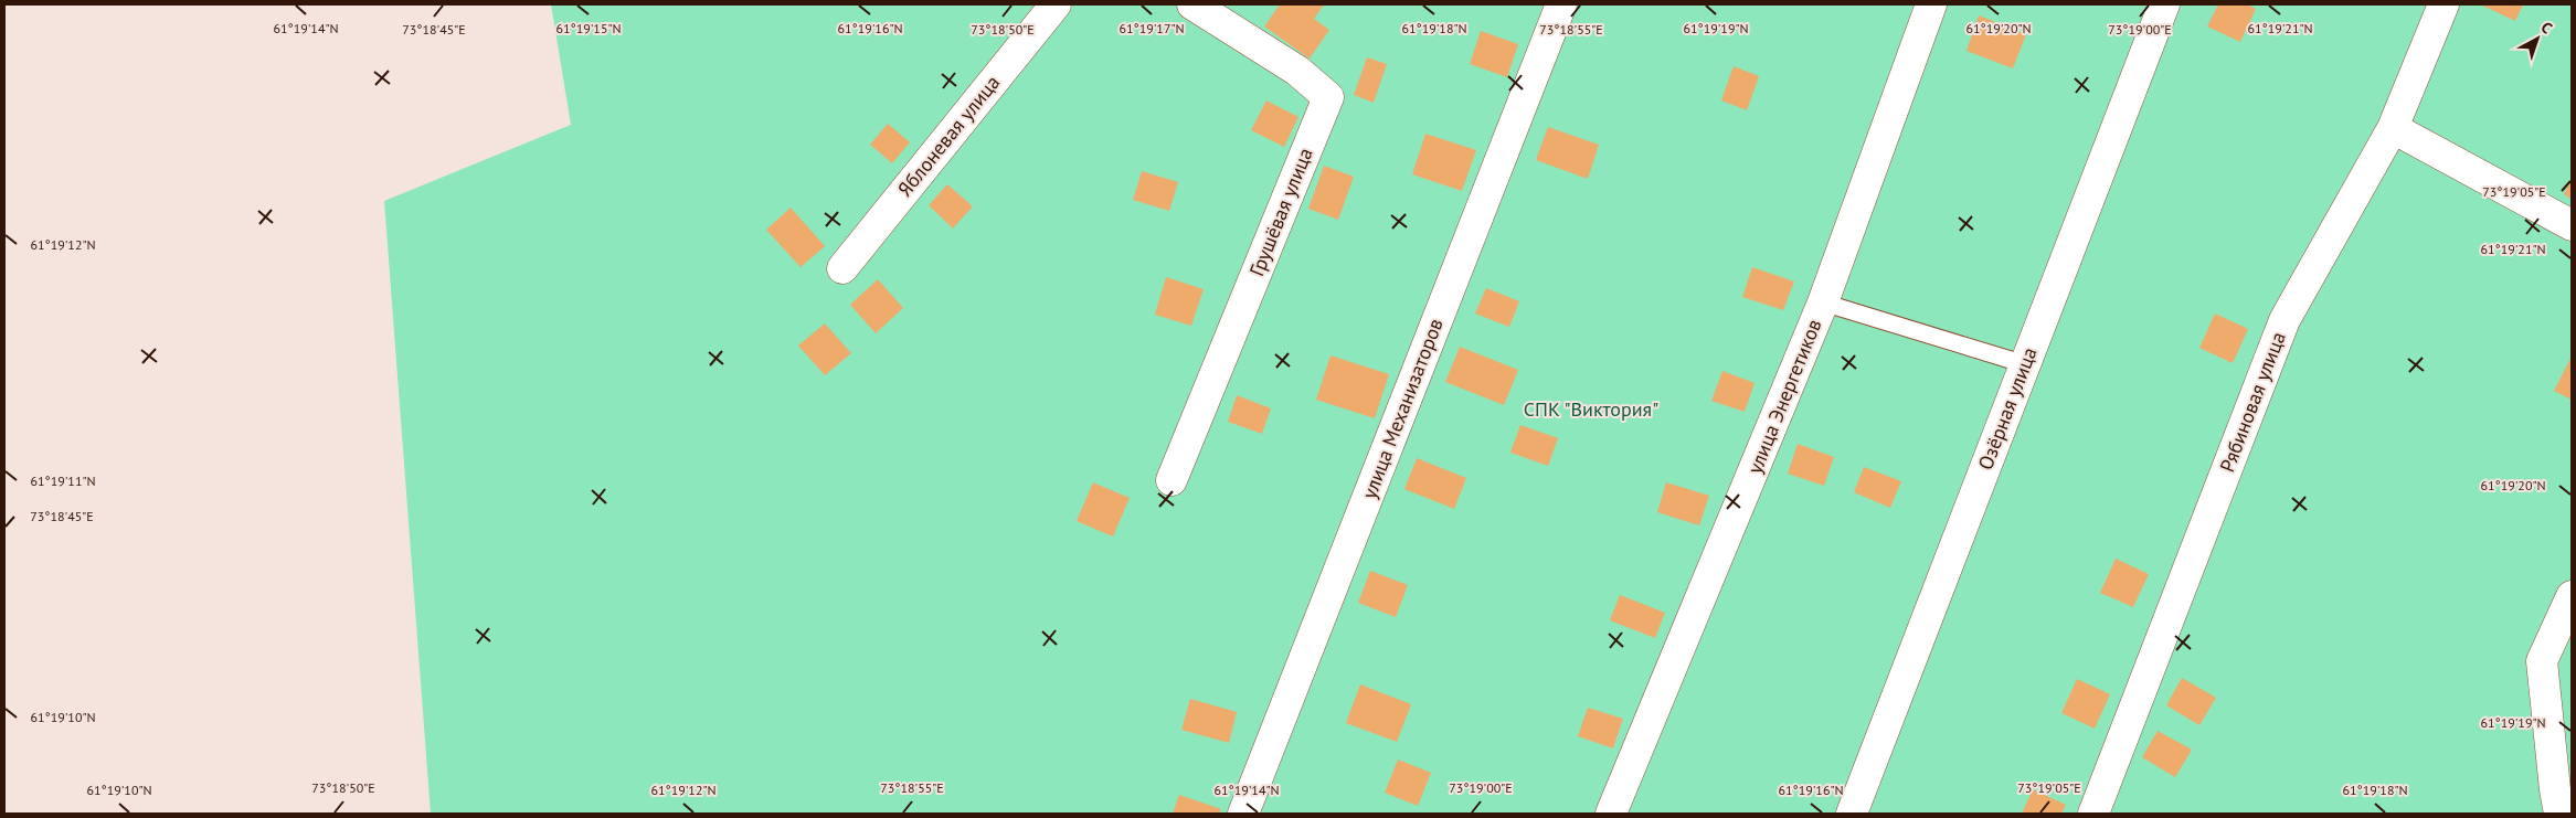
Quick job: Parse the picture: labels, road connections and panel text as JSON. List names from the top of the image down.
{
  "streets": {
    "street": [
      "Яблоневая улица",
      "Грушёвая улица",
      "улица Энергетиков",
      "Рябиновая улица",
      "улица Механизаторов",
      "Озёрная улица"
    ]
  },
  "parks": ["СПК \"Виктория\""],
  "north": "top right",
  "coordinates": [
    "61°19'21\"N",
    "61°19'14\"N",
    "61°19'15\"N",
    "61°19'16\"N",
    "61°19'17\"N",
    "61°19'18\"N",
    "61°19'19\"N",
    "61°19'20\"N",
    "73°18'45\"E",
    "73°18'50\"E",
    "73°18'55\"E",
    "73°19'00\"E",
    "73°19'05\"E",
    "61°19'12\"N",
    "61°19'11\"N",
    "61°19'10\"N"
  ]
}
